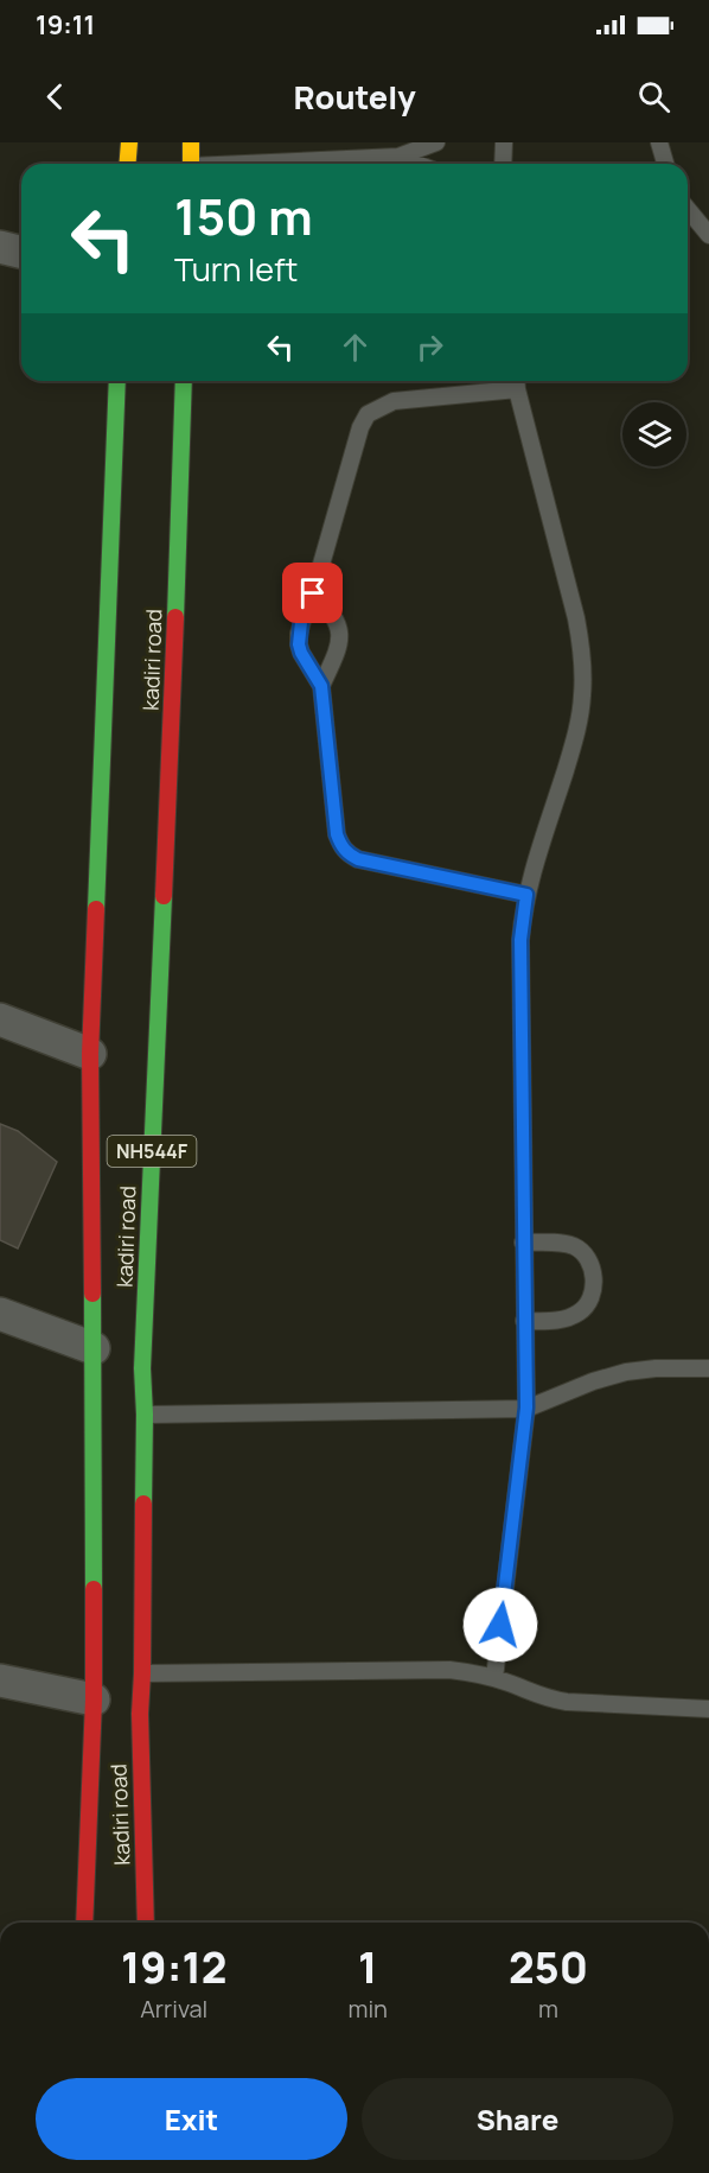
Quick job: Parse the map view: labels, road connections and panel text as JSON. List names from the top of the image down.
{
  "streets": {
    "highway": ["kadiri road", "NH544F"]
  },
  "page": {
    "status": "19:11",
    "header": "Routely",
    "turn": ["150 m", "Turn left"],
    "eta": [
      "19:12",
      "Arrival",
      "1",
      "min",
      "250",
      "m"
    ],
    "buttons": ["Exit", "Share"]
  }
}
